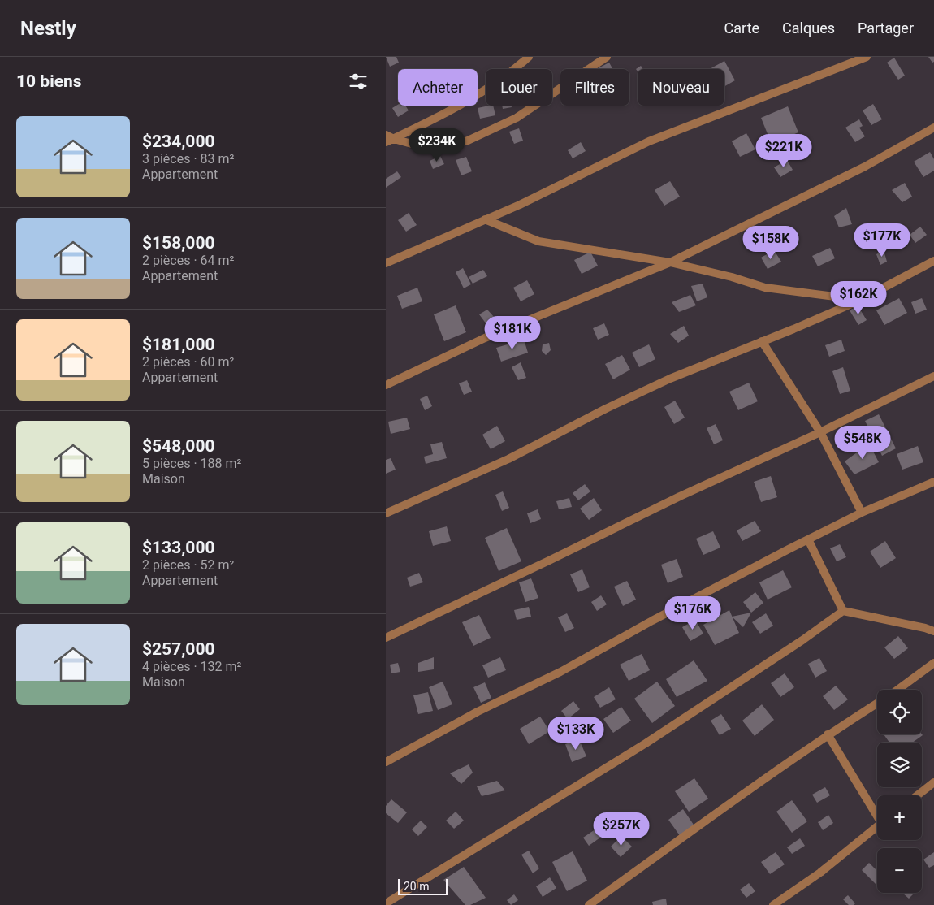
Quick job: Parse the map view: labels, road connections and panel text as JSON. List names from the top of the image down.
{
  "scale_bar": "20 m",
  "page": {
    "header": "Nestly",
    "nav": ["Carte", "Calques", "Partager"],
    "heading": "10 biens",
    "chip": [
      "Acheter",
      "Louer",
      "Filtres",
      "Nouveau"
    ],
    "list": [
      {
        "name": "$234,000",
        "note": "3 pièces · 83 m² · Appartement"
      },
      {
        "name": "$158,000",
        "note": "2 pièces · 64 m² · Appartement"
      },
      {
        "name": "$181,000",
        "note": "2 pièces · 60 m² · Appartement"
      },
      {
        "name": "$548,000",
        "note": "5 pièces · 188 m² · Maison"
      },
      {
        "name": "$133,000",
        "note": "2 pièces · 52 m² · Appartement"
      },
      {
        "name": "$257,000",
        "note": "4 pièces · 132 m² · Maison"
      }
    ],
    "price": [
      "$234K",
      "$221K",
      "$177K",
      "$158K",
      "$162K",
      "$181K",
      "$548K",
      "$176K",
      "$133K",
      "$257K"
    ],
    "map_buttons": ["+", "−"],
    "scale": "20 m"
  }
}
